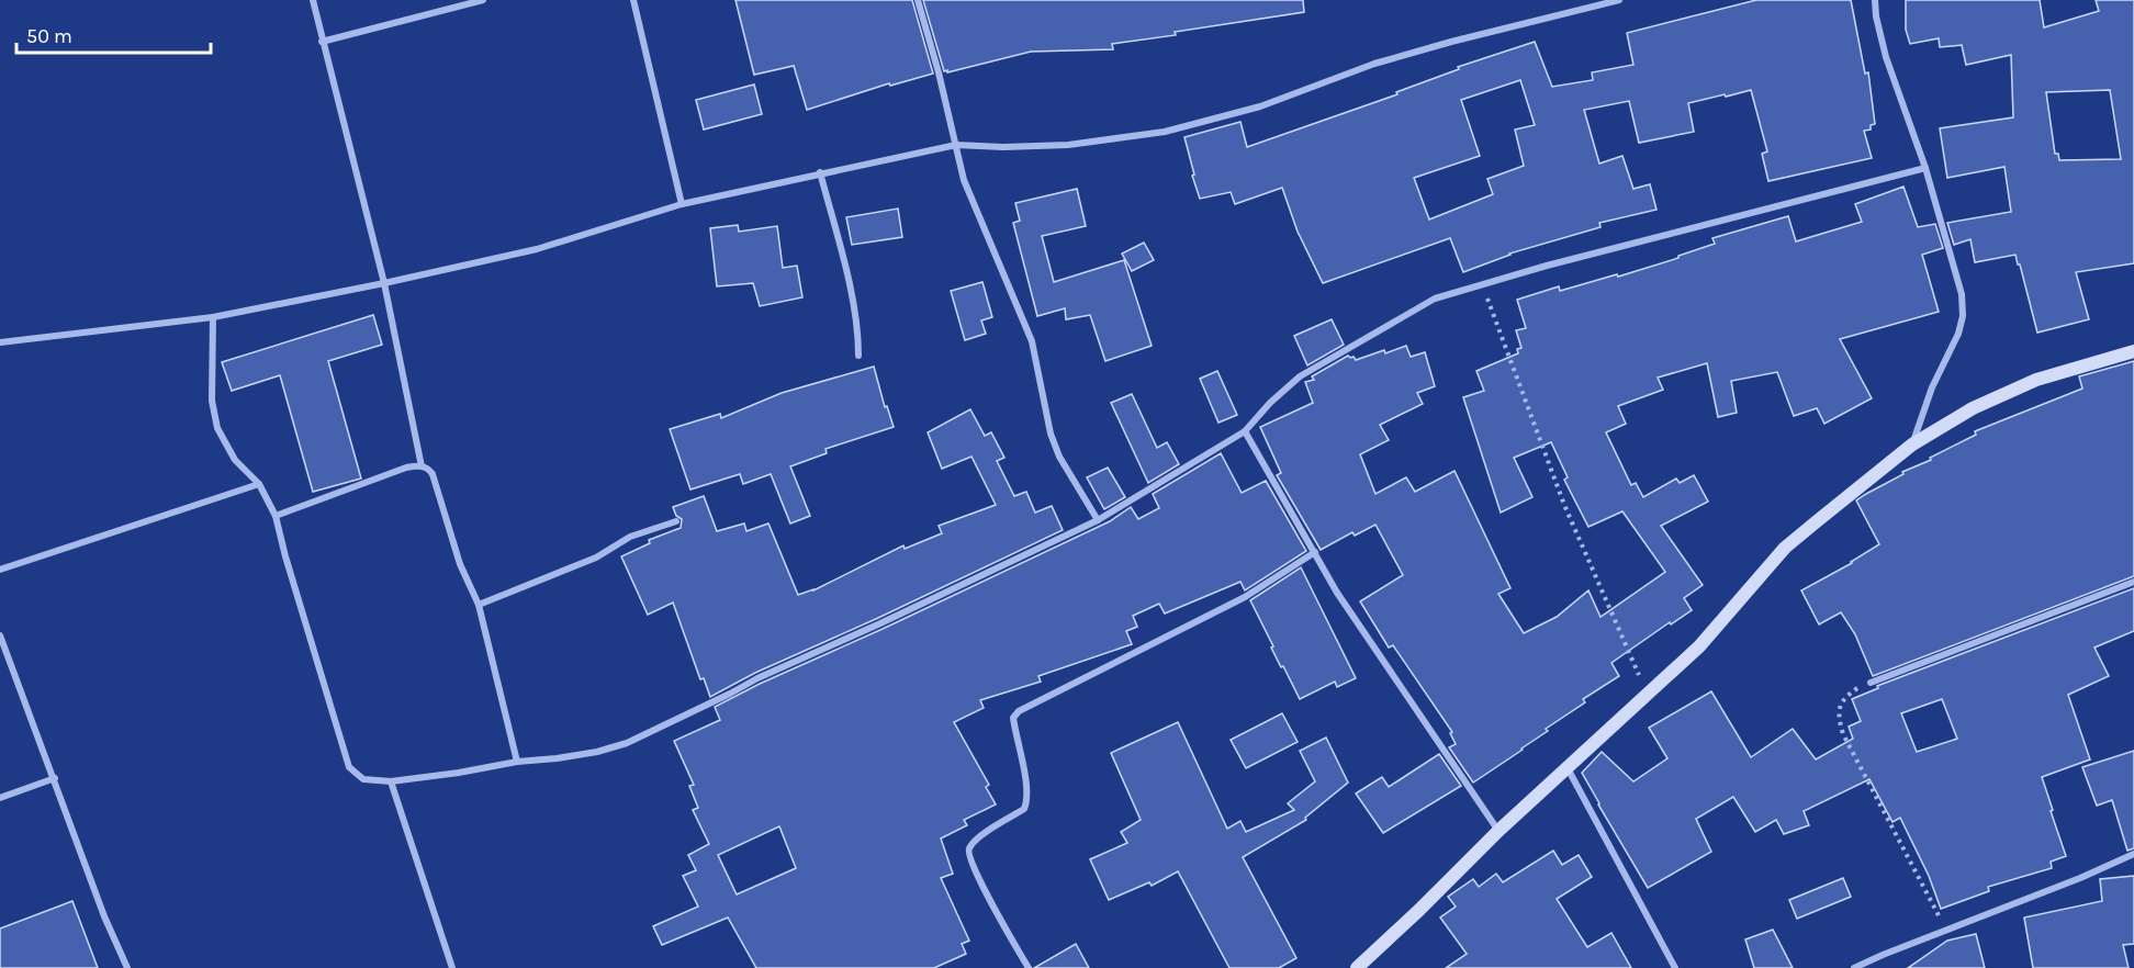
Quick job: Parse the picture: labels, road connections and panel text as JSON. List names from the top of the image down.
{
  "scale_bar": "50 m"
}
